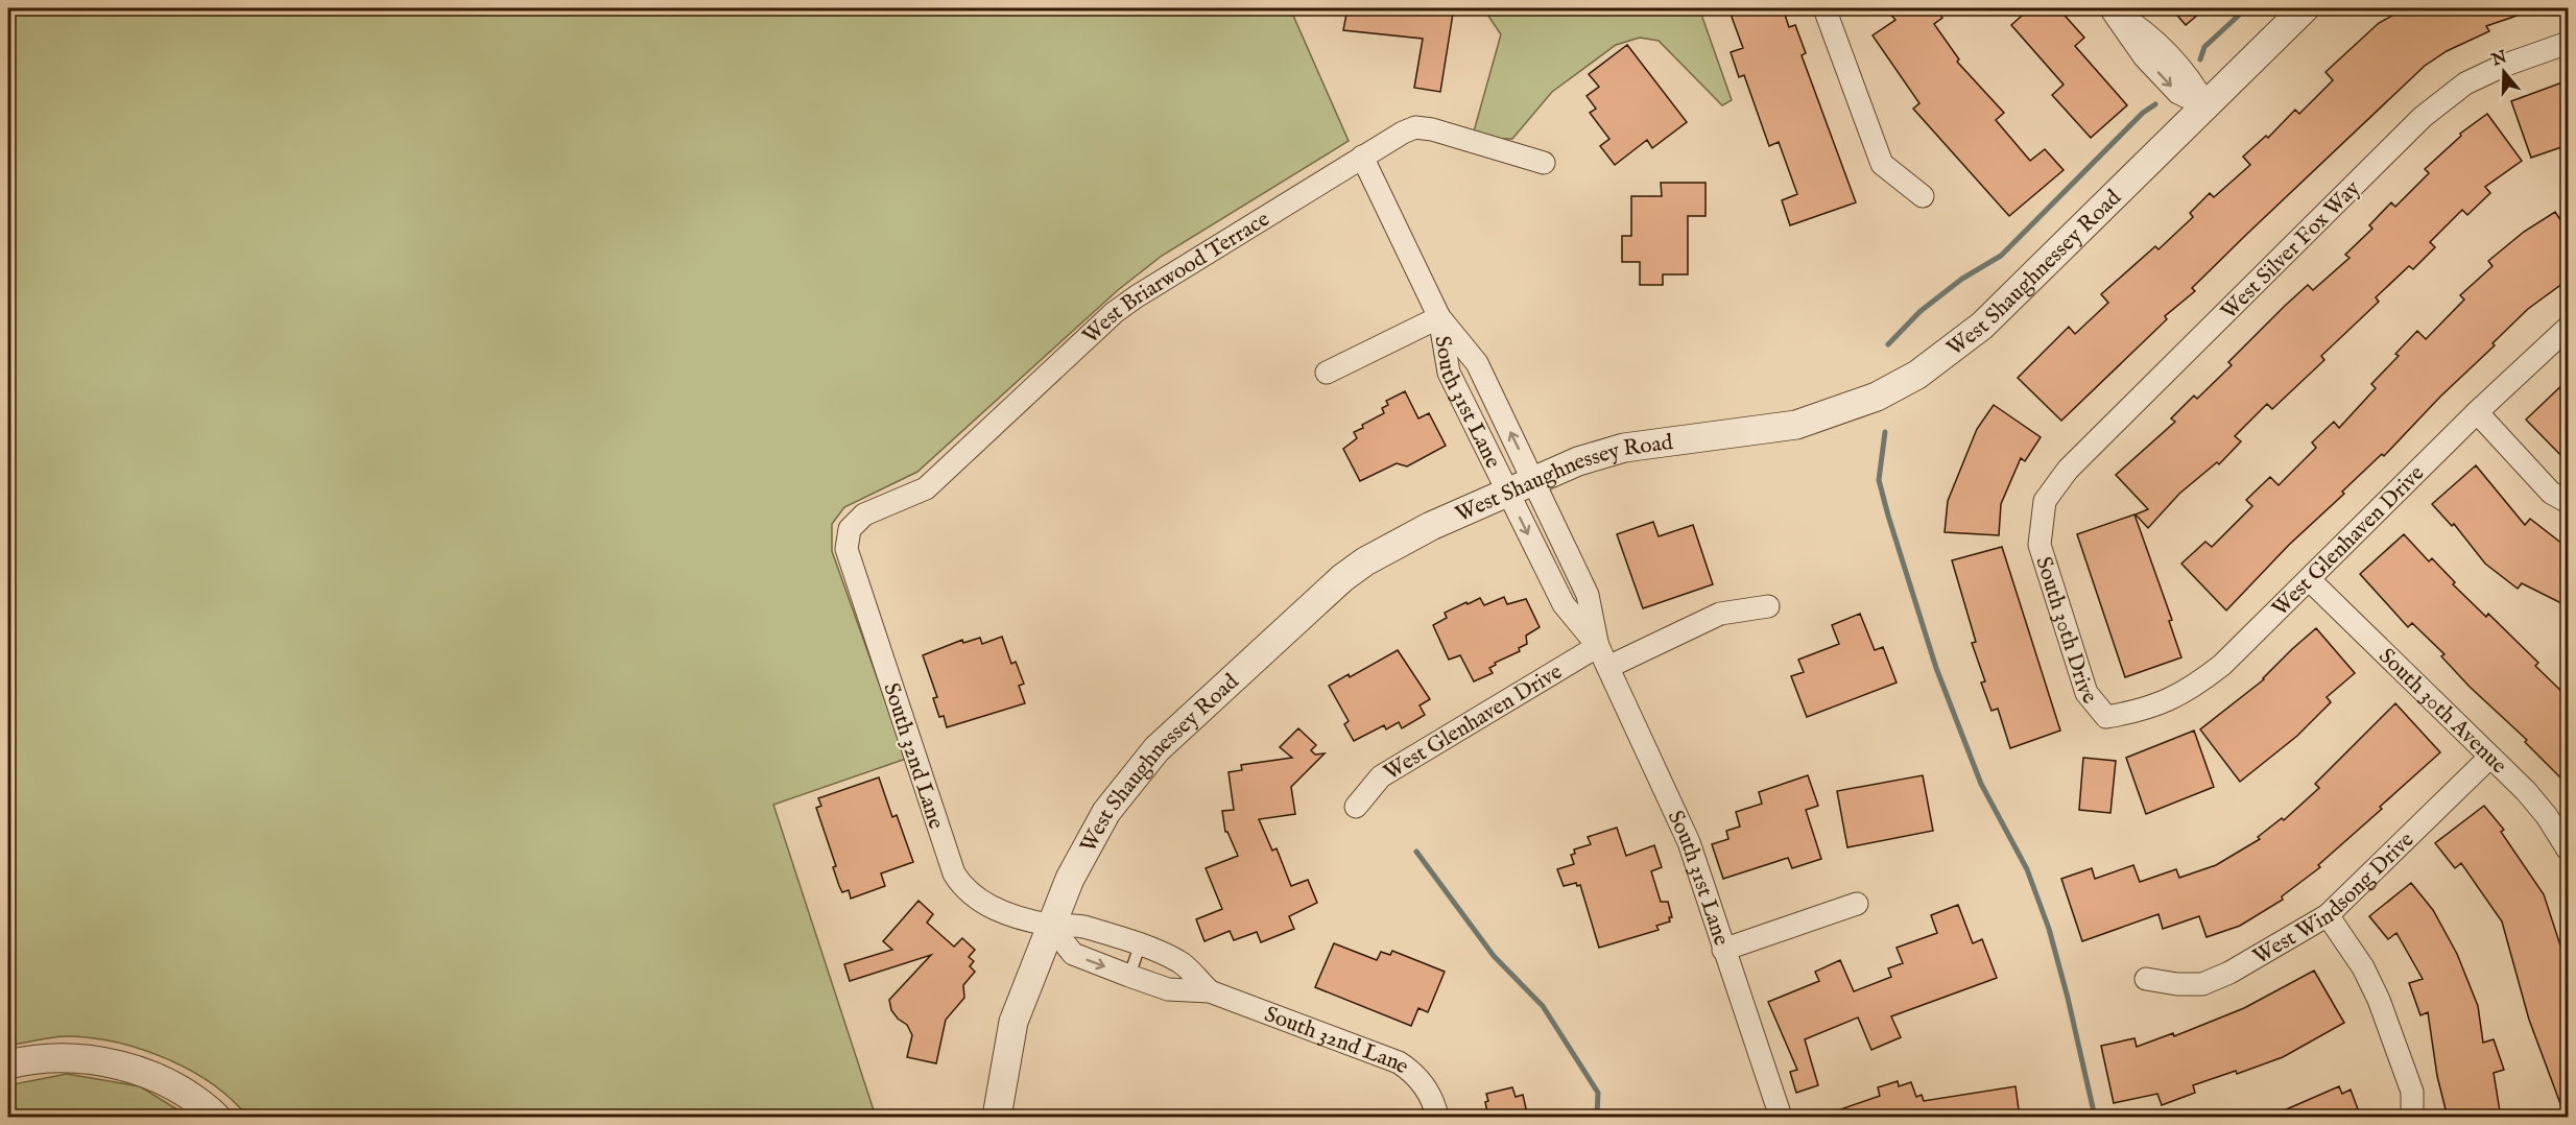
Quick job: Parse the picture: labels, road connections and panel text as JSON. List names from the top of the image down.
{
  "streets": {
    "street": [
      "West Silver Fox Way",
      "West Shaughnessey Road",
      "West Briarwood Terrace",
      "South 31st Lane",
      "West Glenhaven Drive",
      "South 30th Drive",
      "South 30th Avenue",
      "South 32nd Lane",
      "West Windsong Drive"
    ]
  },
  "crossings": [
    ["West Silver Fox Way", "South 30th Drive"],
    ["West Shaughnessey Road", "South 31st Lane"],
    ["West Shaughnessey Road", "South 32nd Lane"],
    ["West Briarwood Terrace", "South 31st Lane"],
    ["West Briarwood Terrace", "South 32nd Lane"],
    ["South 31st Lane", "West Glenhaven Drive"],
    ["West Glenhaven Drive", "South 30th Drive"],
    ["West Glenhaven Drive", "South 30th Avenue"],
    ["South 30th Avenue", "West Windsong Drive"]
  ],
  "north": "top"
}
